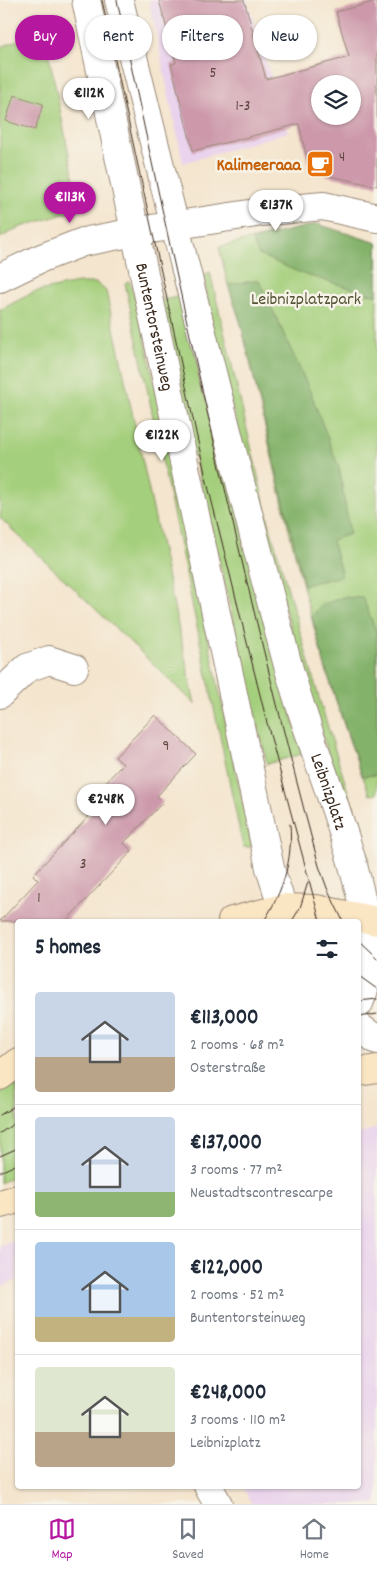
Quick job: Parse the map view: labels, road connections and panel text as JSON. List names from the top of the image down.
{
  "streets": {
    "street": ["Buntentorsteinweg", "Leibnizplatz"]
  },
  "crossings": [
    ["Buntentorsteinweg", "Leibnizplatz"]
  ],
  "parks": ["Leibnizplatzpark"],
  "places": {
    "cafe": ["Kalimeeraaa"]
  },
  "house_numbers": [
    "5",
    "1-3",
    "4",
    "9",
    "3",
    "1"
  ],
  "page": {
    "chip": [
      "Buy",
      "Rent",
      "Filters",
      "New"
    ],
    "price": [
      "€112K",
      "€113K",
      "€137K",
      "€122K",
      "€248K"
    ],
    "heading": "5 homes",
    "list": [
      {
        "name": "€113,000",
        "note": "2 rooms · 68 m² · Osterstraße"
      },
      {
        "name": "€137,000",
        "note": "3 rooms · 77 m² · Neustadtscontrescarpe"
      },
      {
        "name": "€122,000",
        "note": "2 rooms · 52 m² · Buntentorsteinweg"
      },
      {
        "name": "€248,000",
        "note": "3 rooms · 110 m² · Leibnizplatz"
      }
    ],
    "tabs": ["Map", "Saved", "Home"]
  }
}
